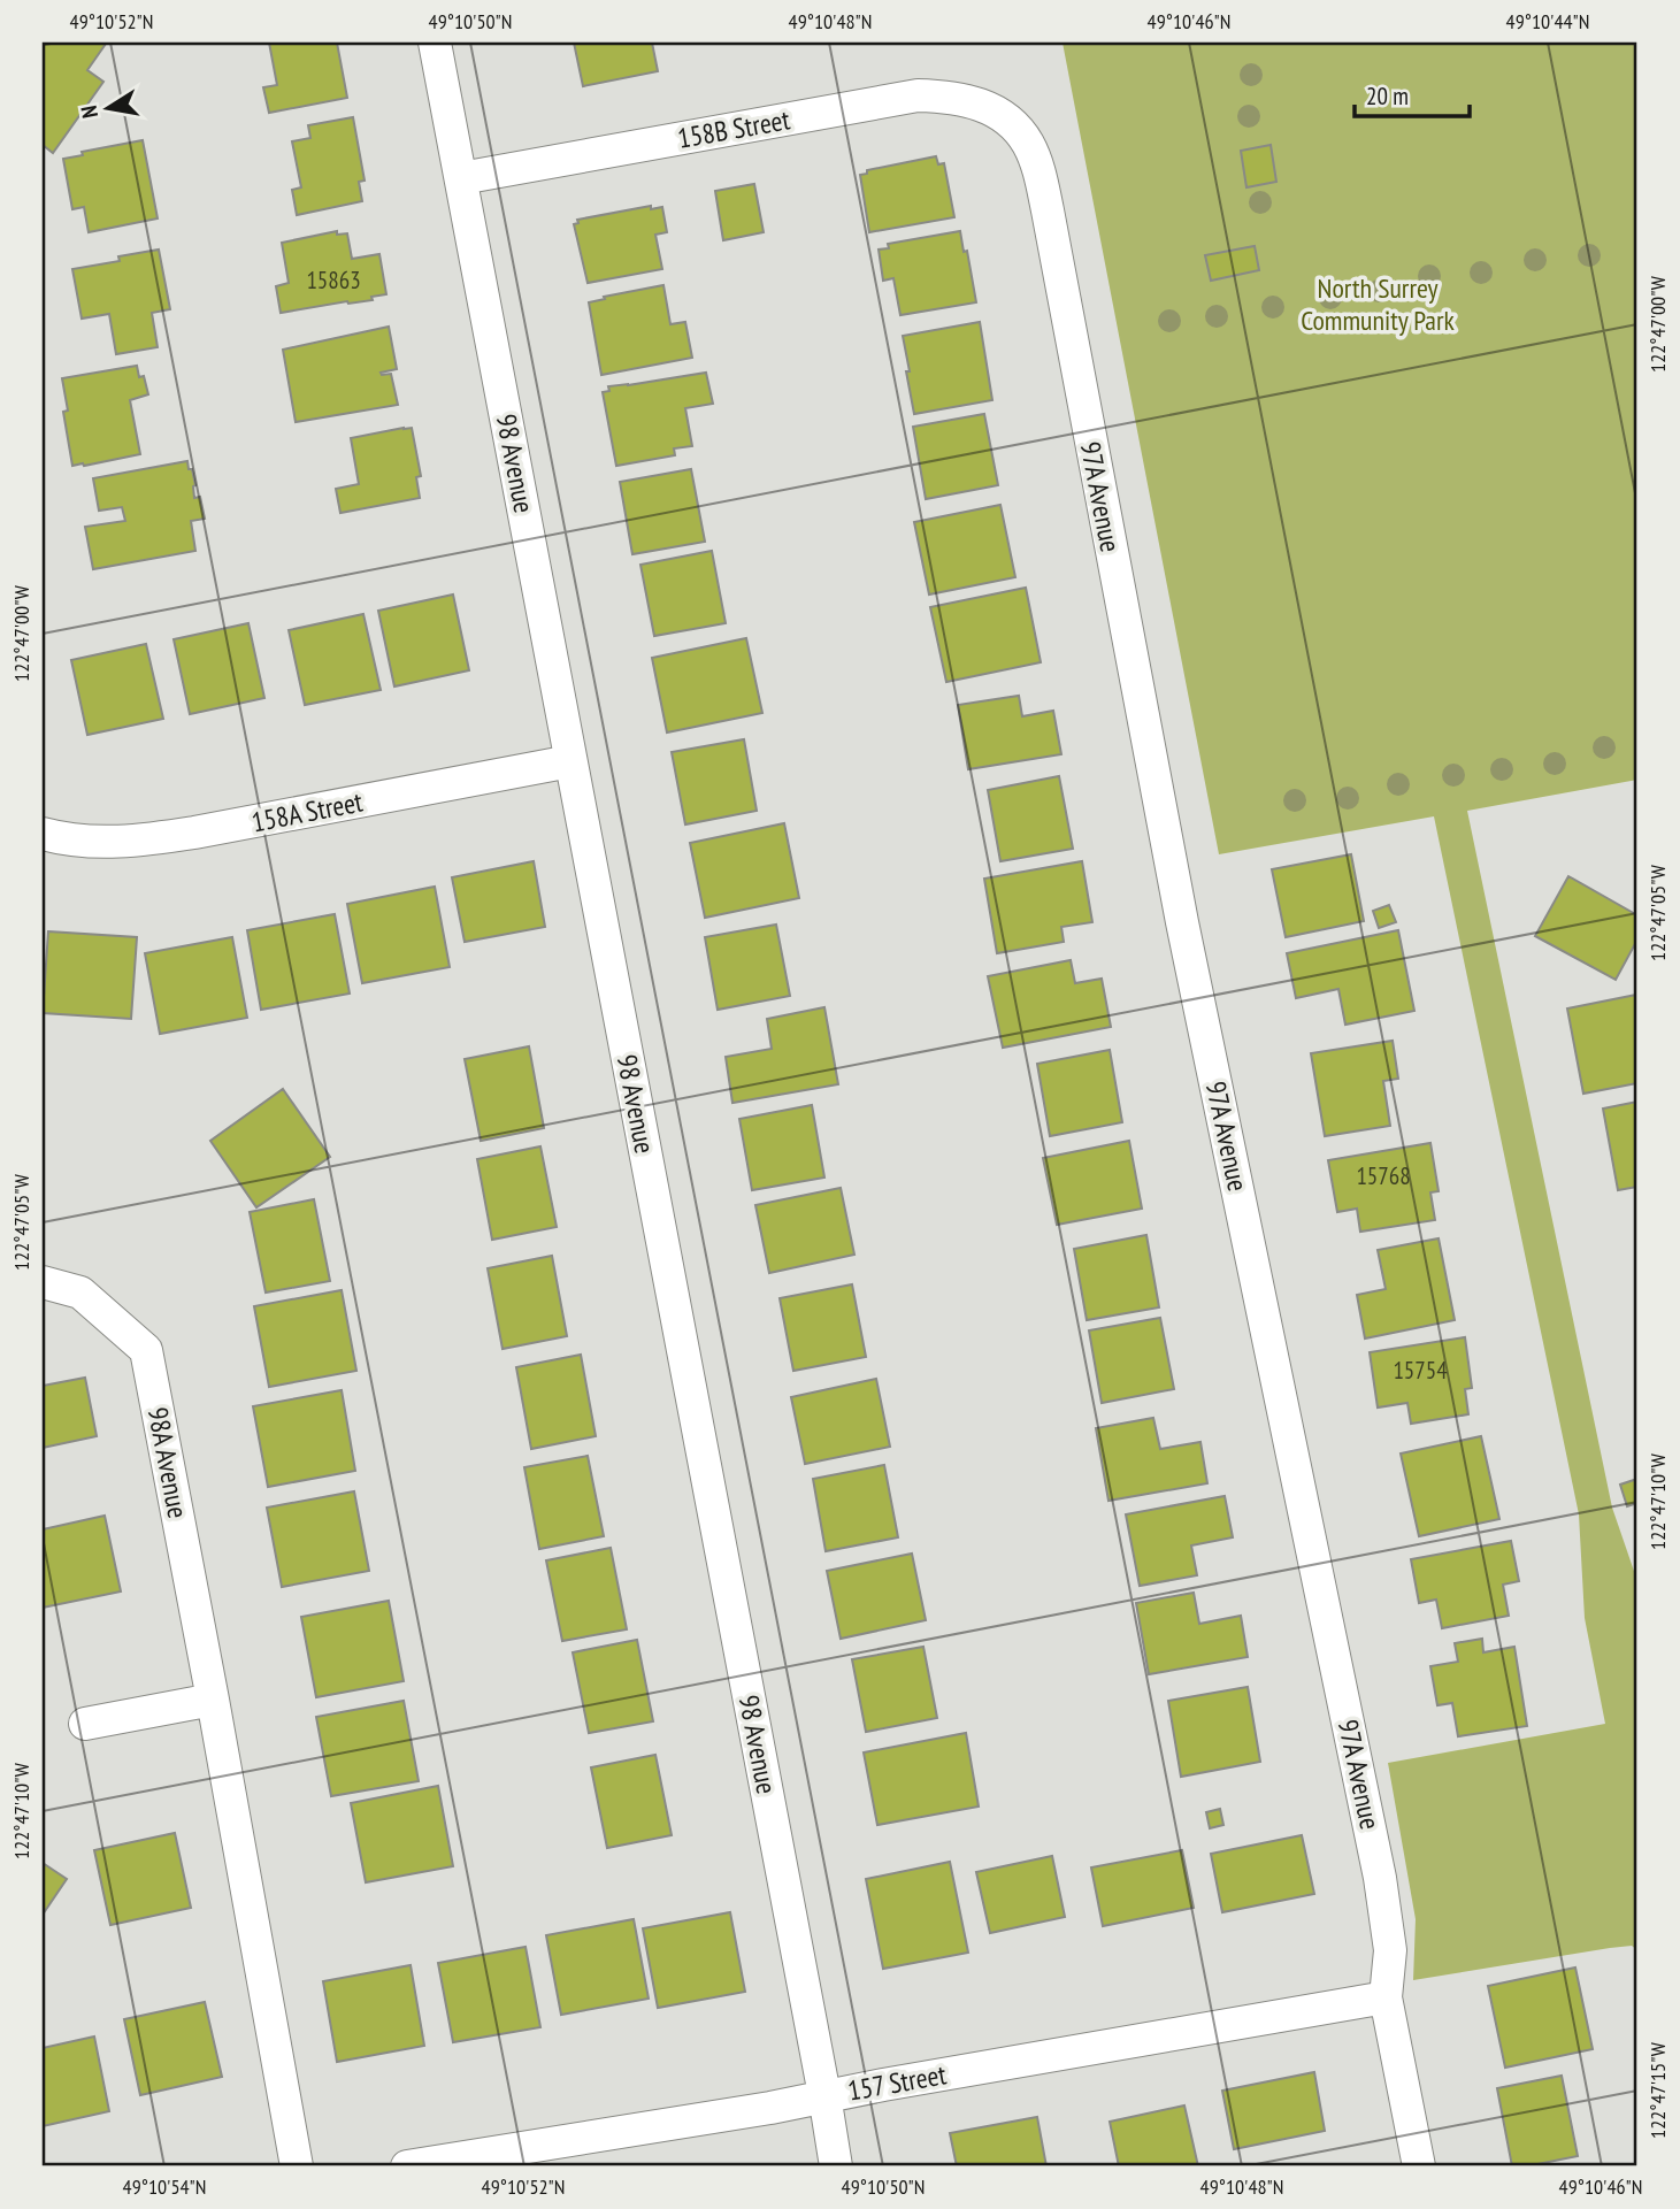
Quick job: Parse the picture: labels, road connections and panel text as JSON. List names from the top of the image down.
{
  "streets": {
    "street": [
      "158B Street",
      "98 Avenue",
      "97A Avenue",
      "158A Street",
      "98A Avenue",
      "157 Street"
    ]
  },
  "crossings": [
    ["158B Street", "98 Avenue"],
    ["158B Street", "97A Avenue"],
    ["98 Avenue", "158A Street"],
    ["98 Avenue", "157 Street"],
    ["97A Avenue", "157 Street"]
  ],
  "parks": ["North Surrey Community Park"],
  "house_numbers": ["15863", "15768", "15754"],
  "scale_bar": "20 m",
  "north": "left",
  "coordinates": [
    "49°10'52\"N",
    "49°10'50\"N",
    "49°10'48\"N",
    "49°10'46\"N",
    "49°10'44\"N",
    "122°47'00\"W",
    "122°47'05\"W",
    "122°47'10\"W",
    "122°47'15\"W",
    "49°10'54\"N"
  ]
}
